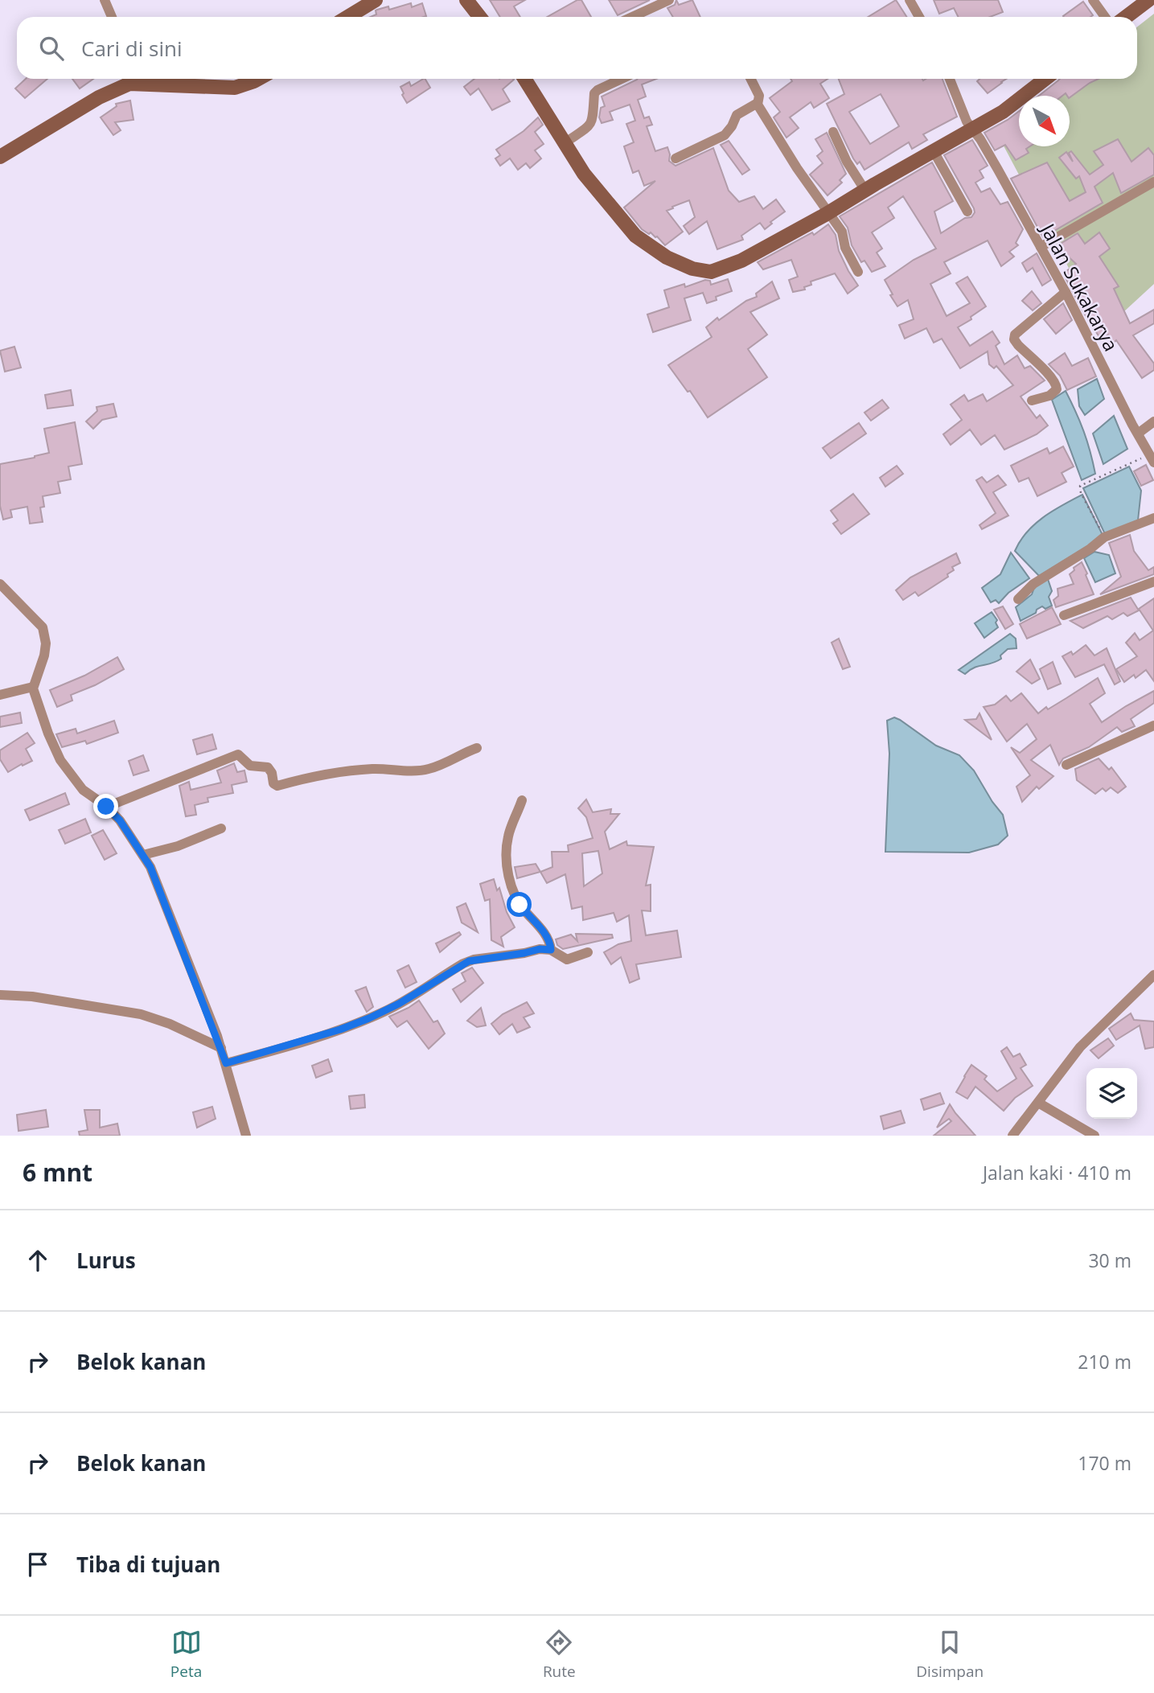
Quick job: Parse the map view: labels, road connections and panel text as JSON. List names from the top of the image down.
{
  "streets": {
    "street": ["Jalan Sukakarya"]
  },
  "north": "bottom right",
  "page": {
    "search": "Cari di sini",
    "heading": ["6 mnt", "Jalan kaki · 410 m"],
    "list": [
      ["Lurus", "30 m"],
      ["Belok kanan", "210 m"],
      ["Belok kanan", "170 m"],
      "Tiba di tujuan"
    ],
    "nav": ["Peta", "Rute", "Disimpan"]
  }
}
